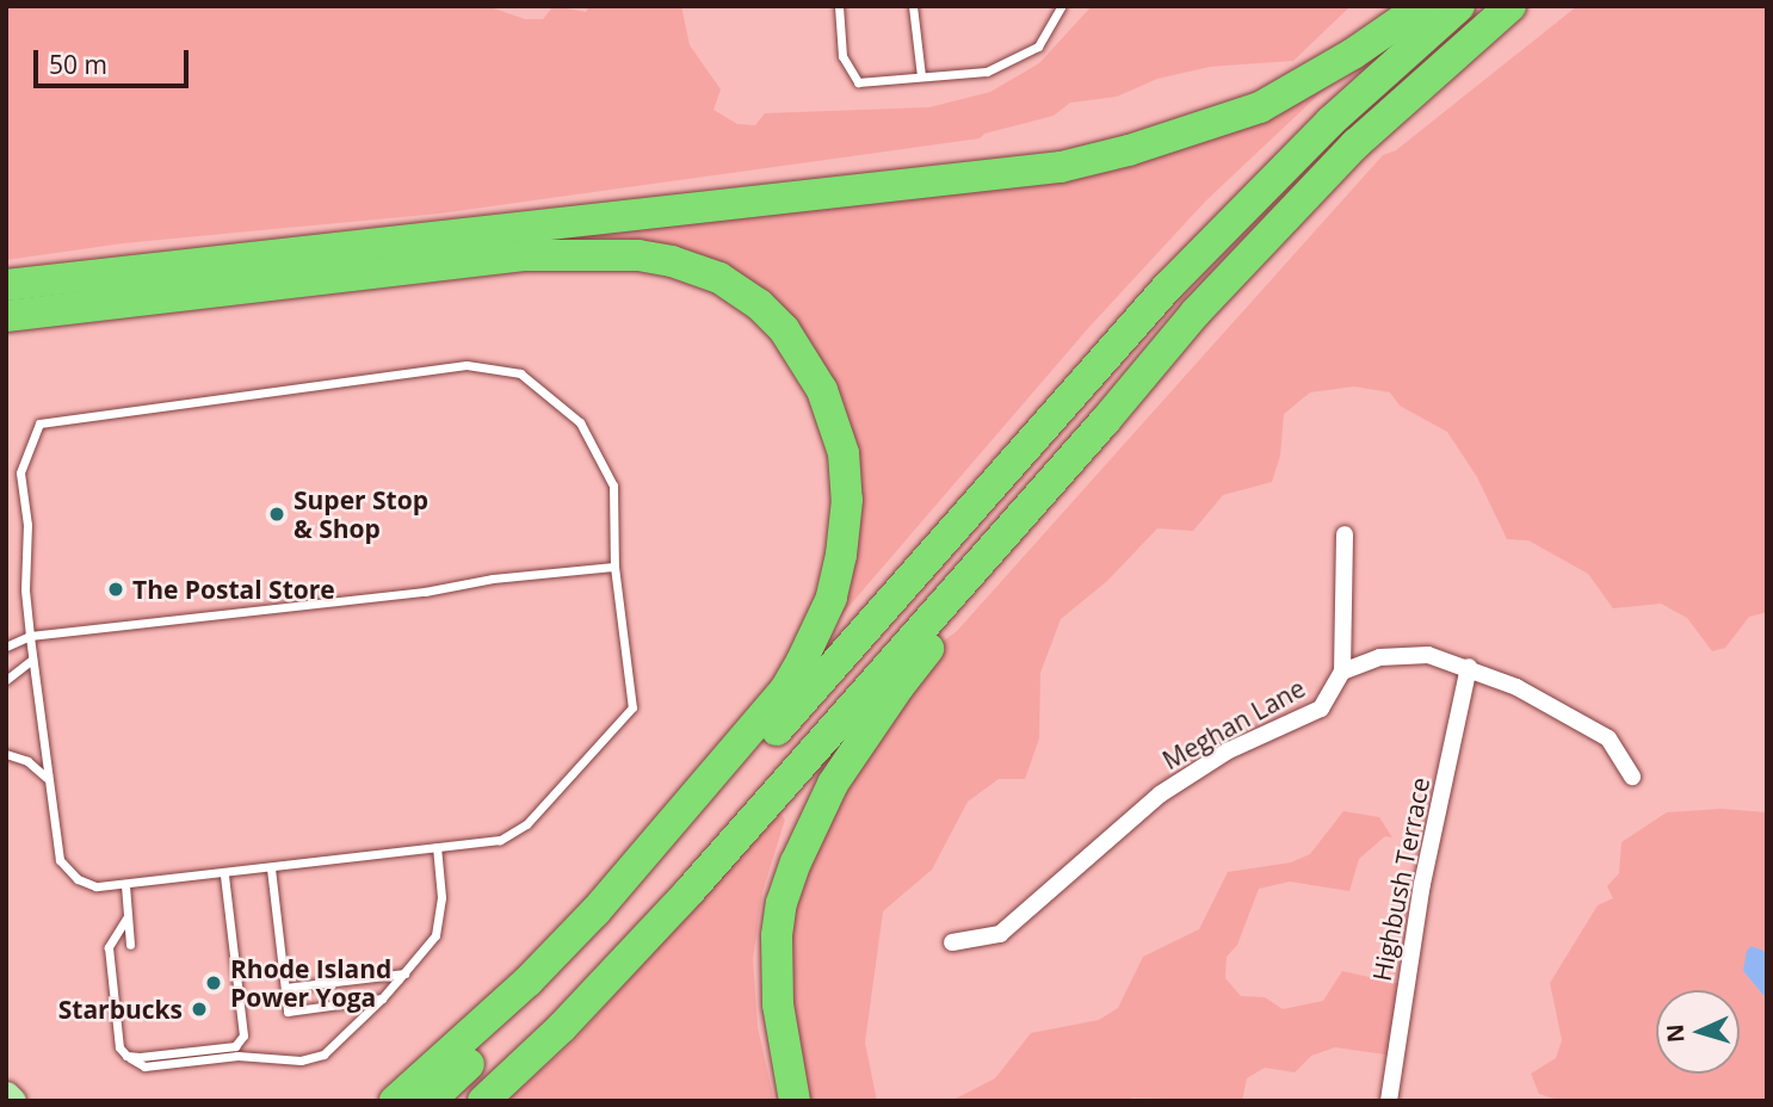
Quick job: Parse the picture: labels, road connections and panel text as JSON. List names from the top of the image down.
{
  "streets": {
    "street": ["Meghan Lane", "Highbush Terrace"]
  },
  "places": [
    "Super Stop & Shop",
    "The Postal Store",
    "Rhode Island Power Yoga",
    "Starbucks"
  ],
  "scale_bar": "50 m",
  "north": "left"
}
